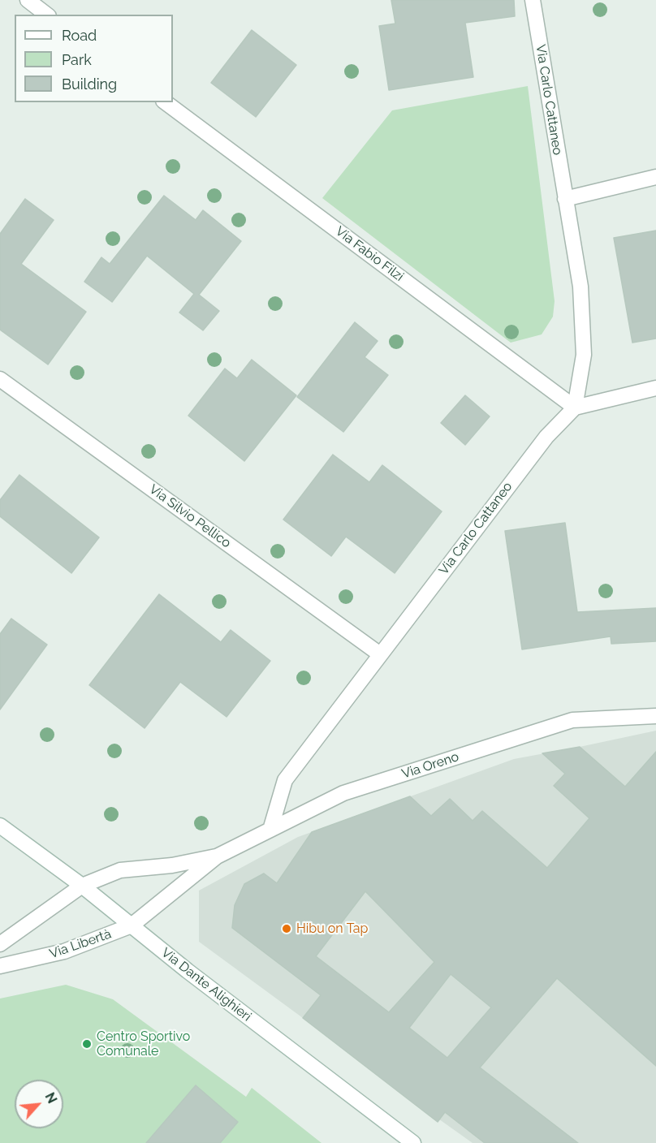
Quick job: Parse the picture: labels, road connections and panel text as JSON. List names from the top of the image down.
{
  "streets": {
    "street": [
      "Via Carlo Cattaneo",
      "Via Fabio Filzi",
      "Via Silvio Pellico",
      "Via Oreno",
      "Via Libertà",
      "Via Dante Alighieri"
    ]
  },
  "crossings": [
    ["Via Carlo Cattaneo", "Via Fabio Filzi"],
    ["Via Carlo Cattaneo", "Via Silvio Pellico"],
    ["Via Carlo Cattaneo", "Via Oreno"],
    ["Via Oreno", "Via Libertà"],
    ["Via Oreno", "Via Dante Alighieri"],
    ["Via Libertà", "Via Dante Alighieri"]
  ],
  "places": ["Hibu on Tap", "Centro Sportivo Comunale"],
  "legend": ["Road", "Park", "Building"],
  "north": "top right"
}
